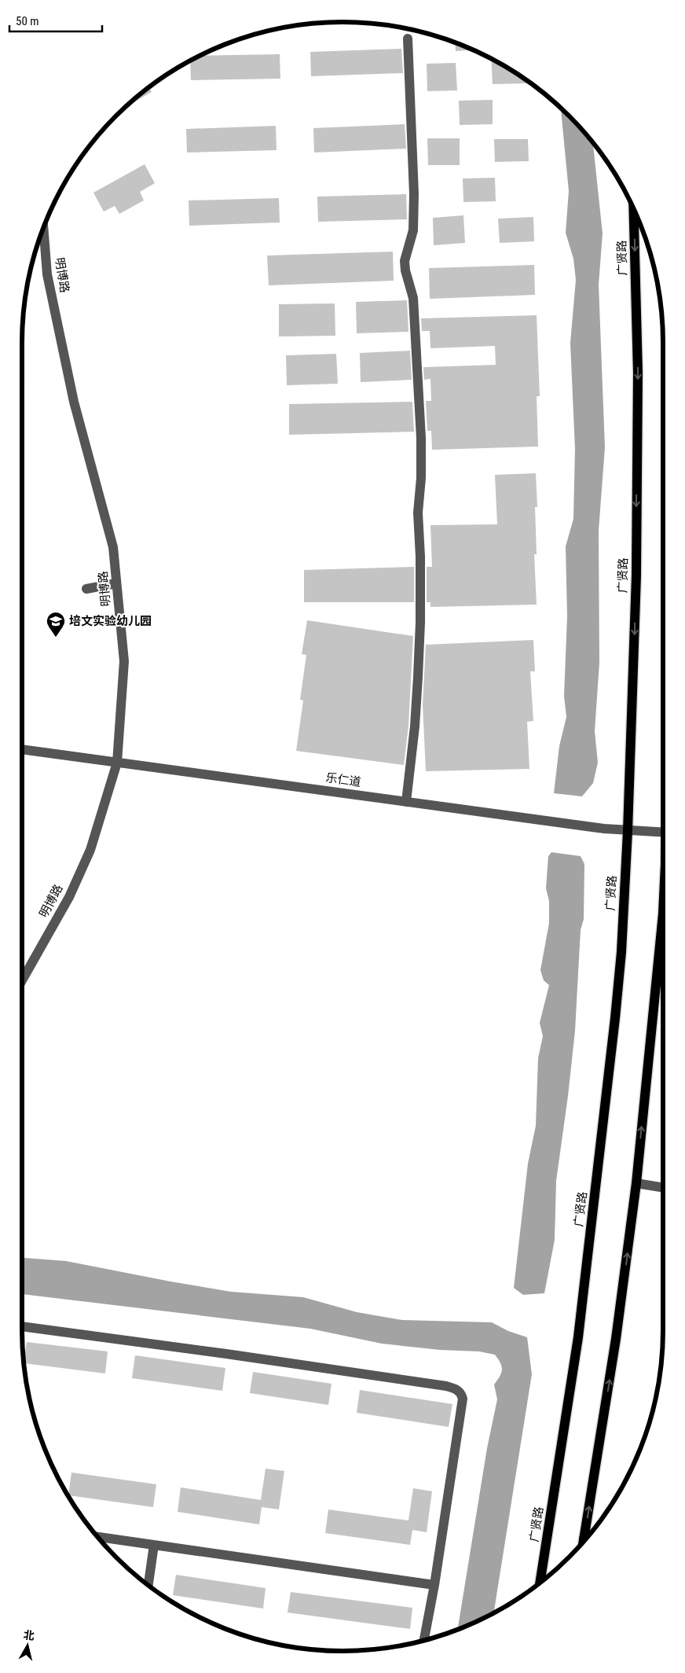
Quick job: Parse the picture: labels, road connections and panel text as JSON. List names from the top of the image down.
{
  "streets": {
    "main road": ["广贤路"],
    "street": ["明博路", "乐仁道"]
  },
  "crossings": [
    ["广贤路", "乐仁道"],
    ["明博路", "乐仁道"]
  ],
  "one_way": ["广贤路"],
  "places": {
    "school or university": ["培文实验幼儿园"]
  },
  "scale_bar": "50 m",
  "north": "top"
}
